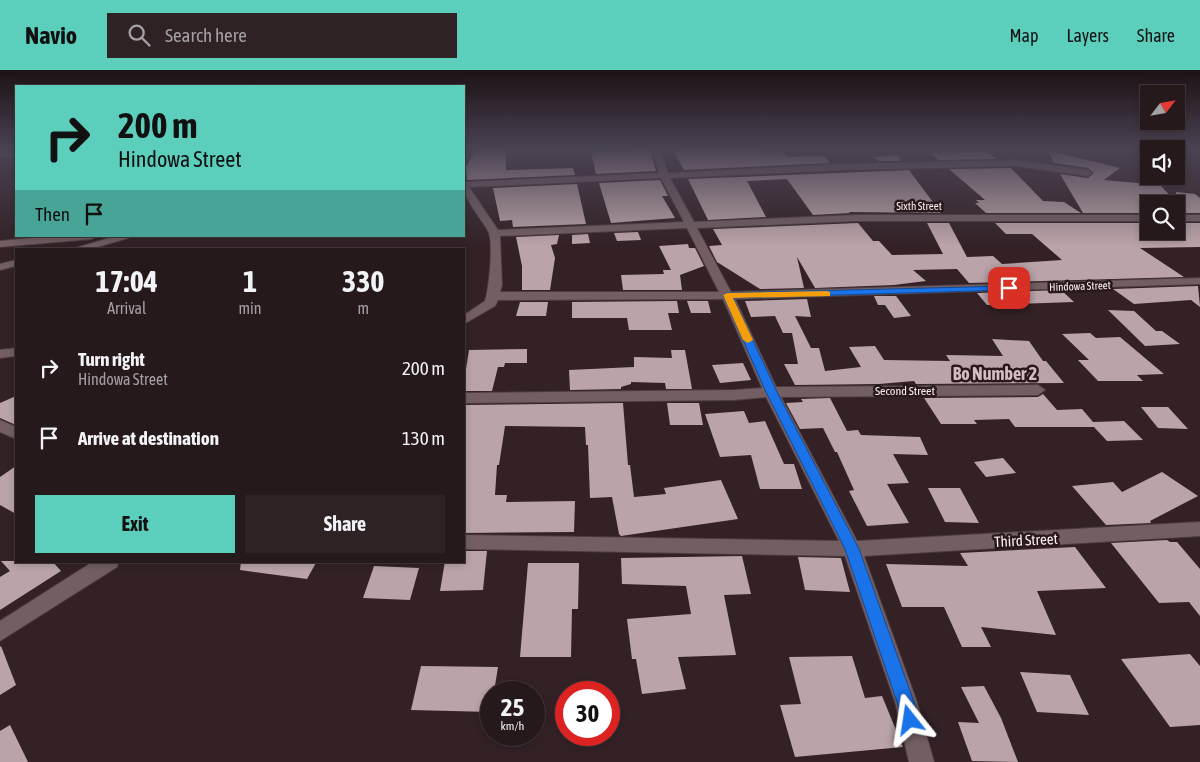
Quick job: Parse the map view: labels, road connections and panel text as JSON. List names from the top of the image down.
{
  "streets": {
    "street": [
      "Sixth Street",
      "Hindowa Street",
      "Second Street",
      "Third Street"
    ]
  },
  "districts": ["Bo Number 2"],
  "north": "top right",
  "page": {
    "header": "Navio",
    "search": "Search here",
    "nav": ["Map", "Layers", "Share"],
    "turn": ["200 m", "Hindowa Street"],
    "then": "Then",
    "eta": [
      "17:04",
      "Arrival",
      "1",
      "min",
      "330",
      "m"
    ],
    "list": [
      {
        "name": "Turn right",
        "note": "Hindowa Street",
        "value": "200 m"
      },
      {
        "name": "Arrive at destination",
        "value": "130 m"
      }
    ],
    "buttons": ["Exit", "Share"],
    "speed": "25 km/h",
    "limit": "30"
  }
}
